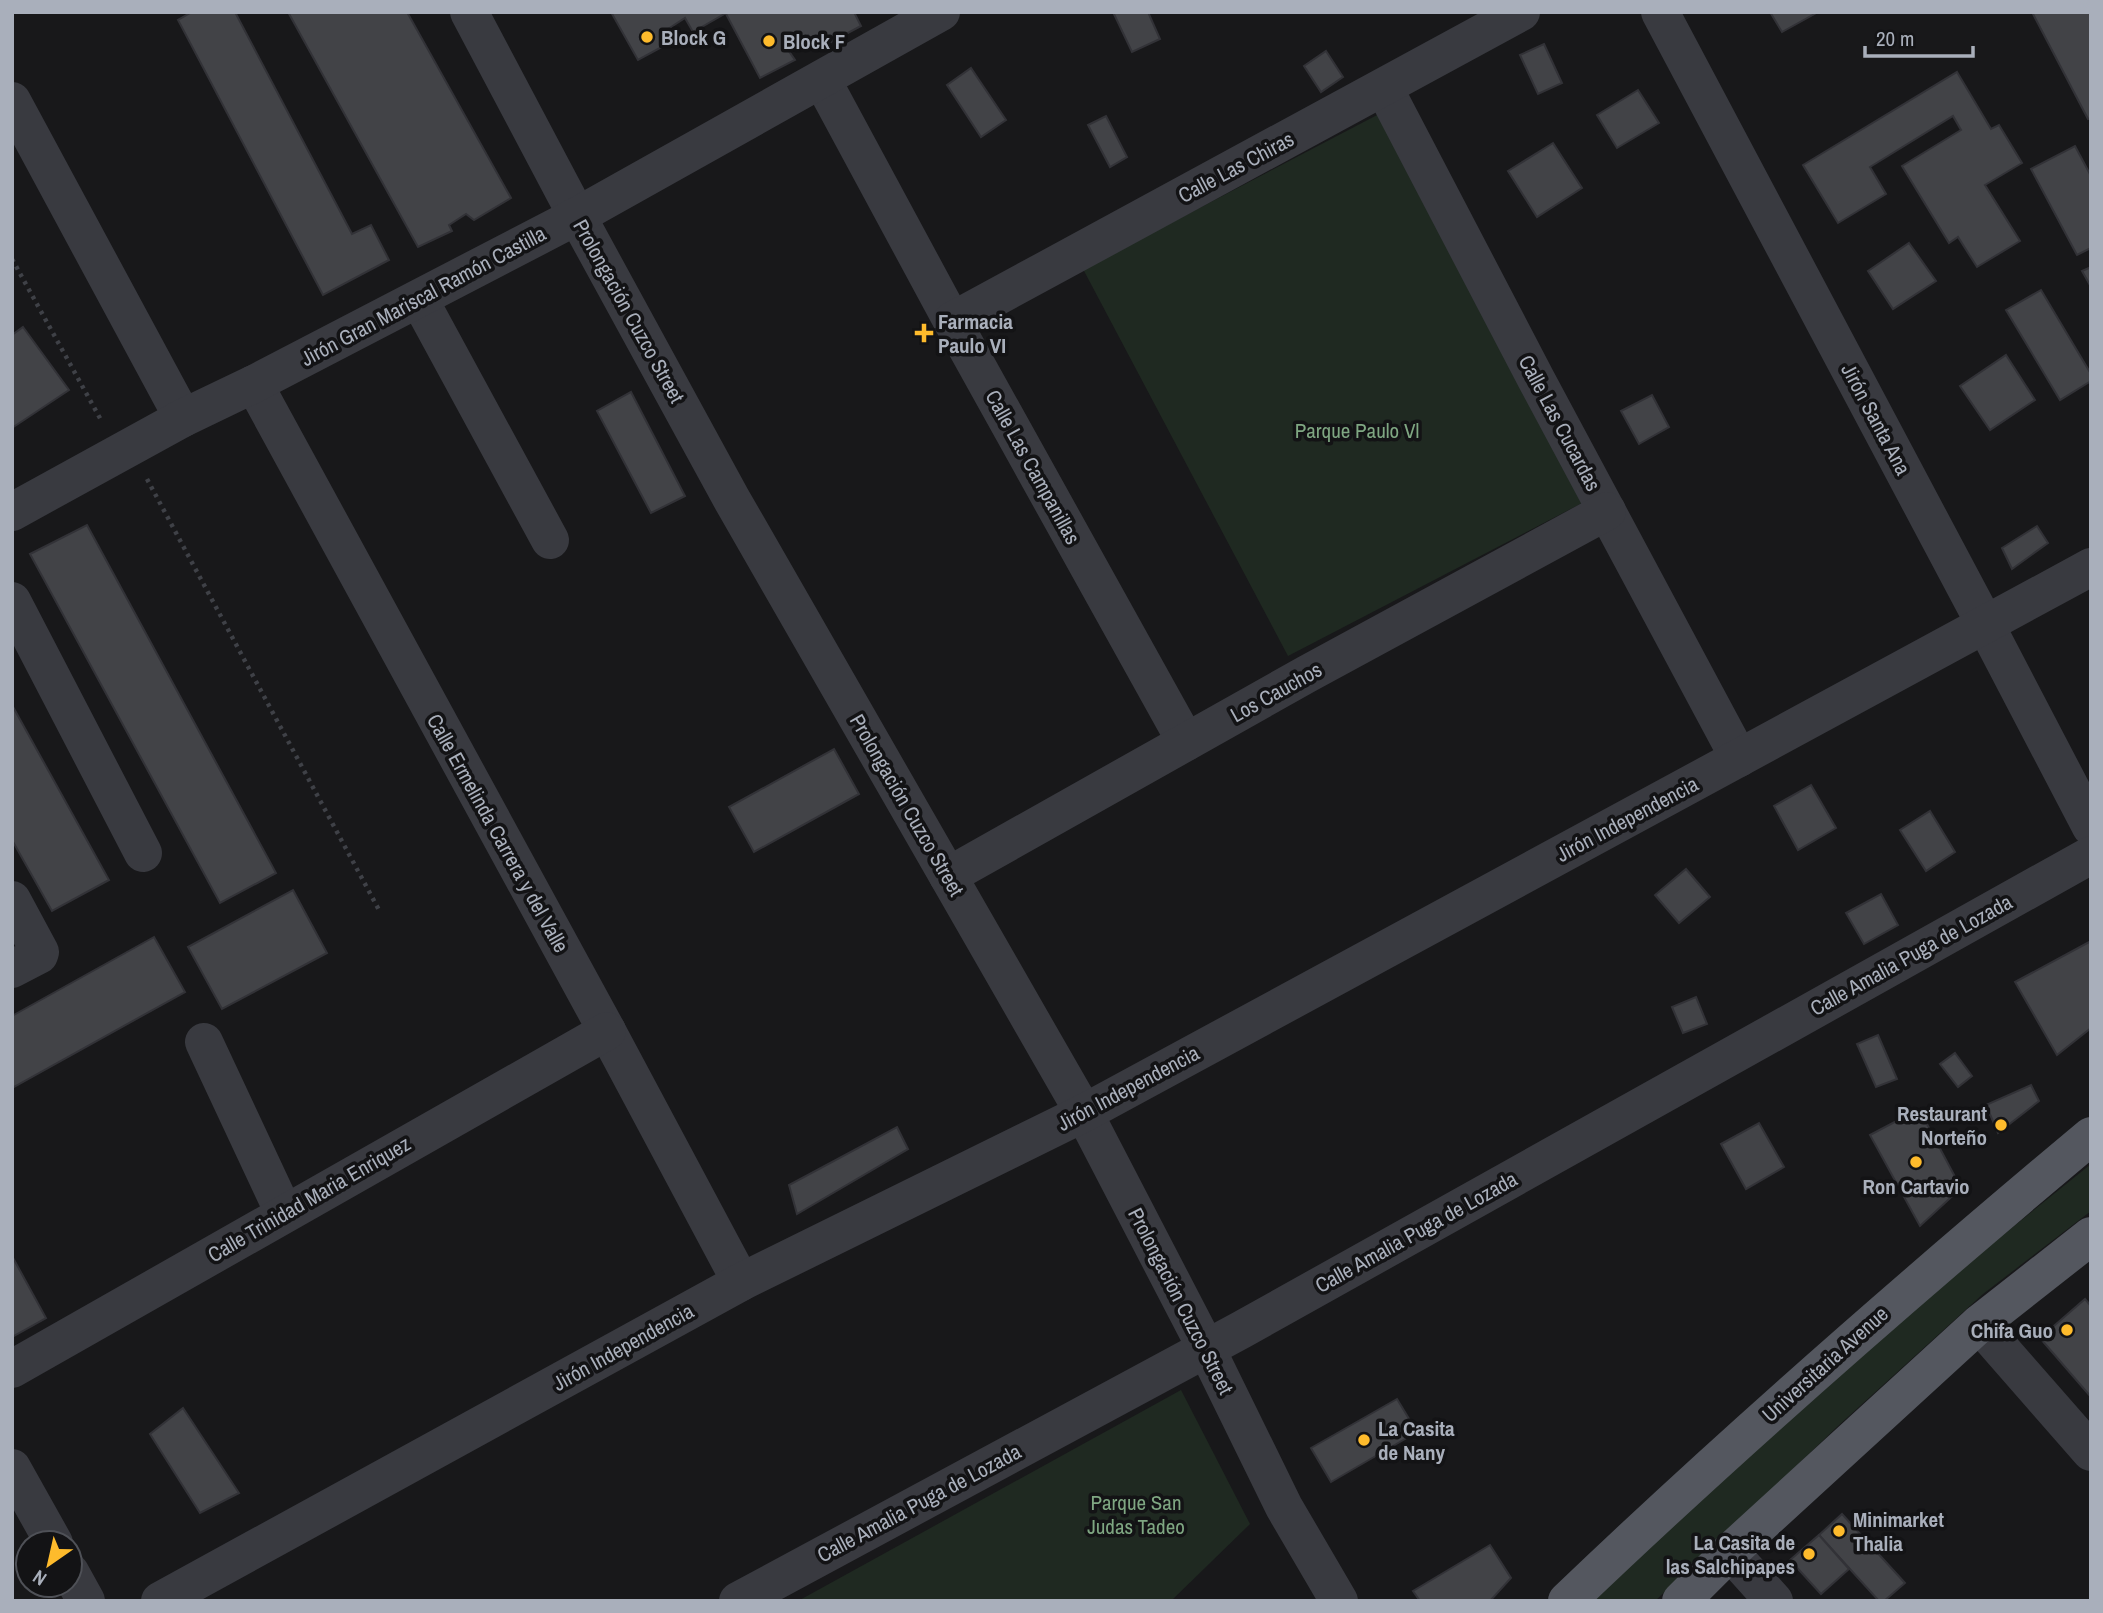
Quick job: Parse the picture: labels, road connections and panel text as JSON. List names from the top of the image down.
{
  "streets": {
    "main road": ["Universitaria Avenue"],
    "street": [
      "Calle Las Chiras",
      "Jirón Gran Mariscal Ramón Castilla",
      "Prolongación Cuzco Street",
      "Jirón Santa Ana",
      "Calle Las Cucardas",
      "Calle Las Campanillas",
      "Los Cauchos",
      "Jirón Independencia",
      "Calle Ermelinda Carrera y del Valle",
      "Calle Amalia Puga de Lozada",
      "Calle Trinidad Maria Enriquez"
    ]
  },
  "crossings": [
    ["Calle Las Chiras", "Calle Las Cucardas"],
    ["Calle Las Chiras", "Calle Las Campanillas"],
    ["Jirón Gran Mariscal Ramón Castilla", "Prolongación Cuzco Street"],
    ["Jirón Gran Mariscal Ramón Castilla", "Calle Las Campanillas"],
    ["Jirón Gran Mariscal Ramón Castilla", "Calle Ermelinda Carrera y del Valle"],
    ["Prolongación Cuzco Street", "Los Cauchos"],
    ["Prolongación Cuzco Street", "Jirón Independencia"],
    ["Prolongación Cuzco Street", "Calle Amalia Puga de Lozada"],
    ["Jirón Santa Ana", "Jirón Independencia"],
    ["Calle Las Cucardas", "Los Cauchos"],
    ["Calle Las Cucardas", "Jirón Independencia"],
    ["Calle Las Campanillas", "Los Cauchos"],
    ["Jirón Independencia", "Calle Ermelinda Carrera y del Valle"],
    ["Calle Ermelinda Carrera y del Valle", "Calle Trinidad Maria Enriquez"]
  ],
  "parks": ["Parque Paulo Vl", "Parque San Judas Tadeo"],
  "places": {
    "other": [
      "Block G",
      "Block F",
      "Restaurant Norteño",
      "Ron Cartavio",
      "Chifa Guo",
      "La Casita de Nany",
      "Minimarket Thalia",
      "La Casita de las Salchipapes"
    ],
    "health": ["Farmacia Paulo VI"]
  },
  "scale_bar": "20 m",
  "north": "bottom left"
}
